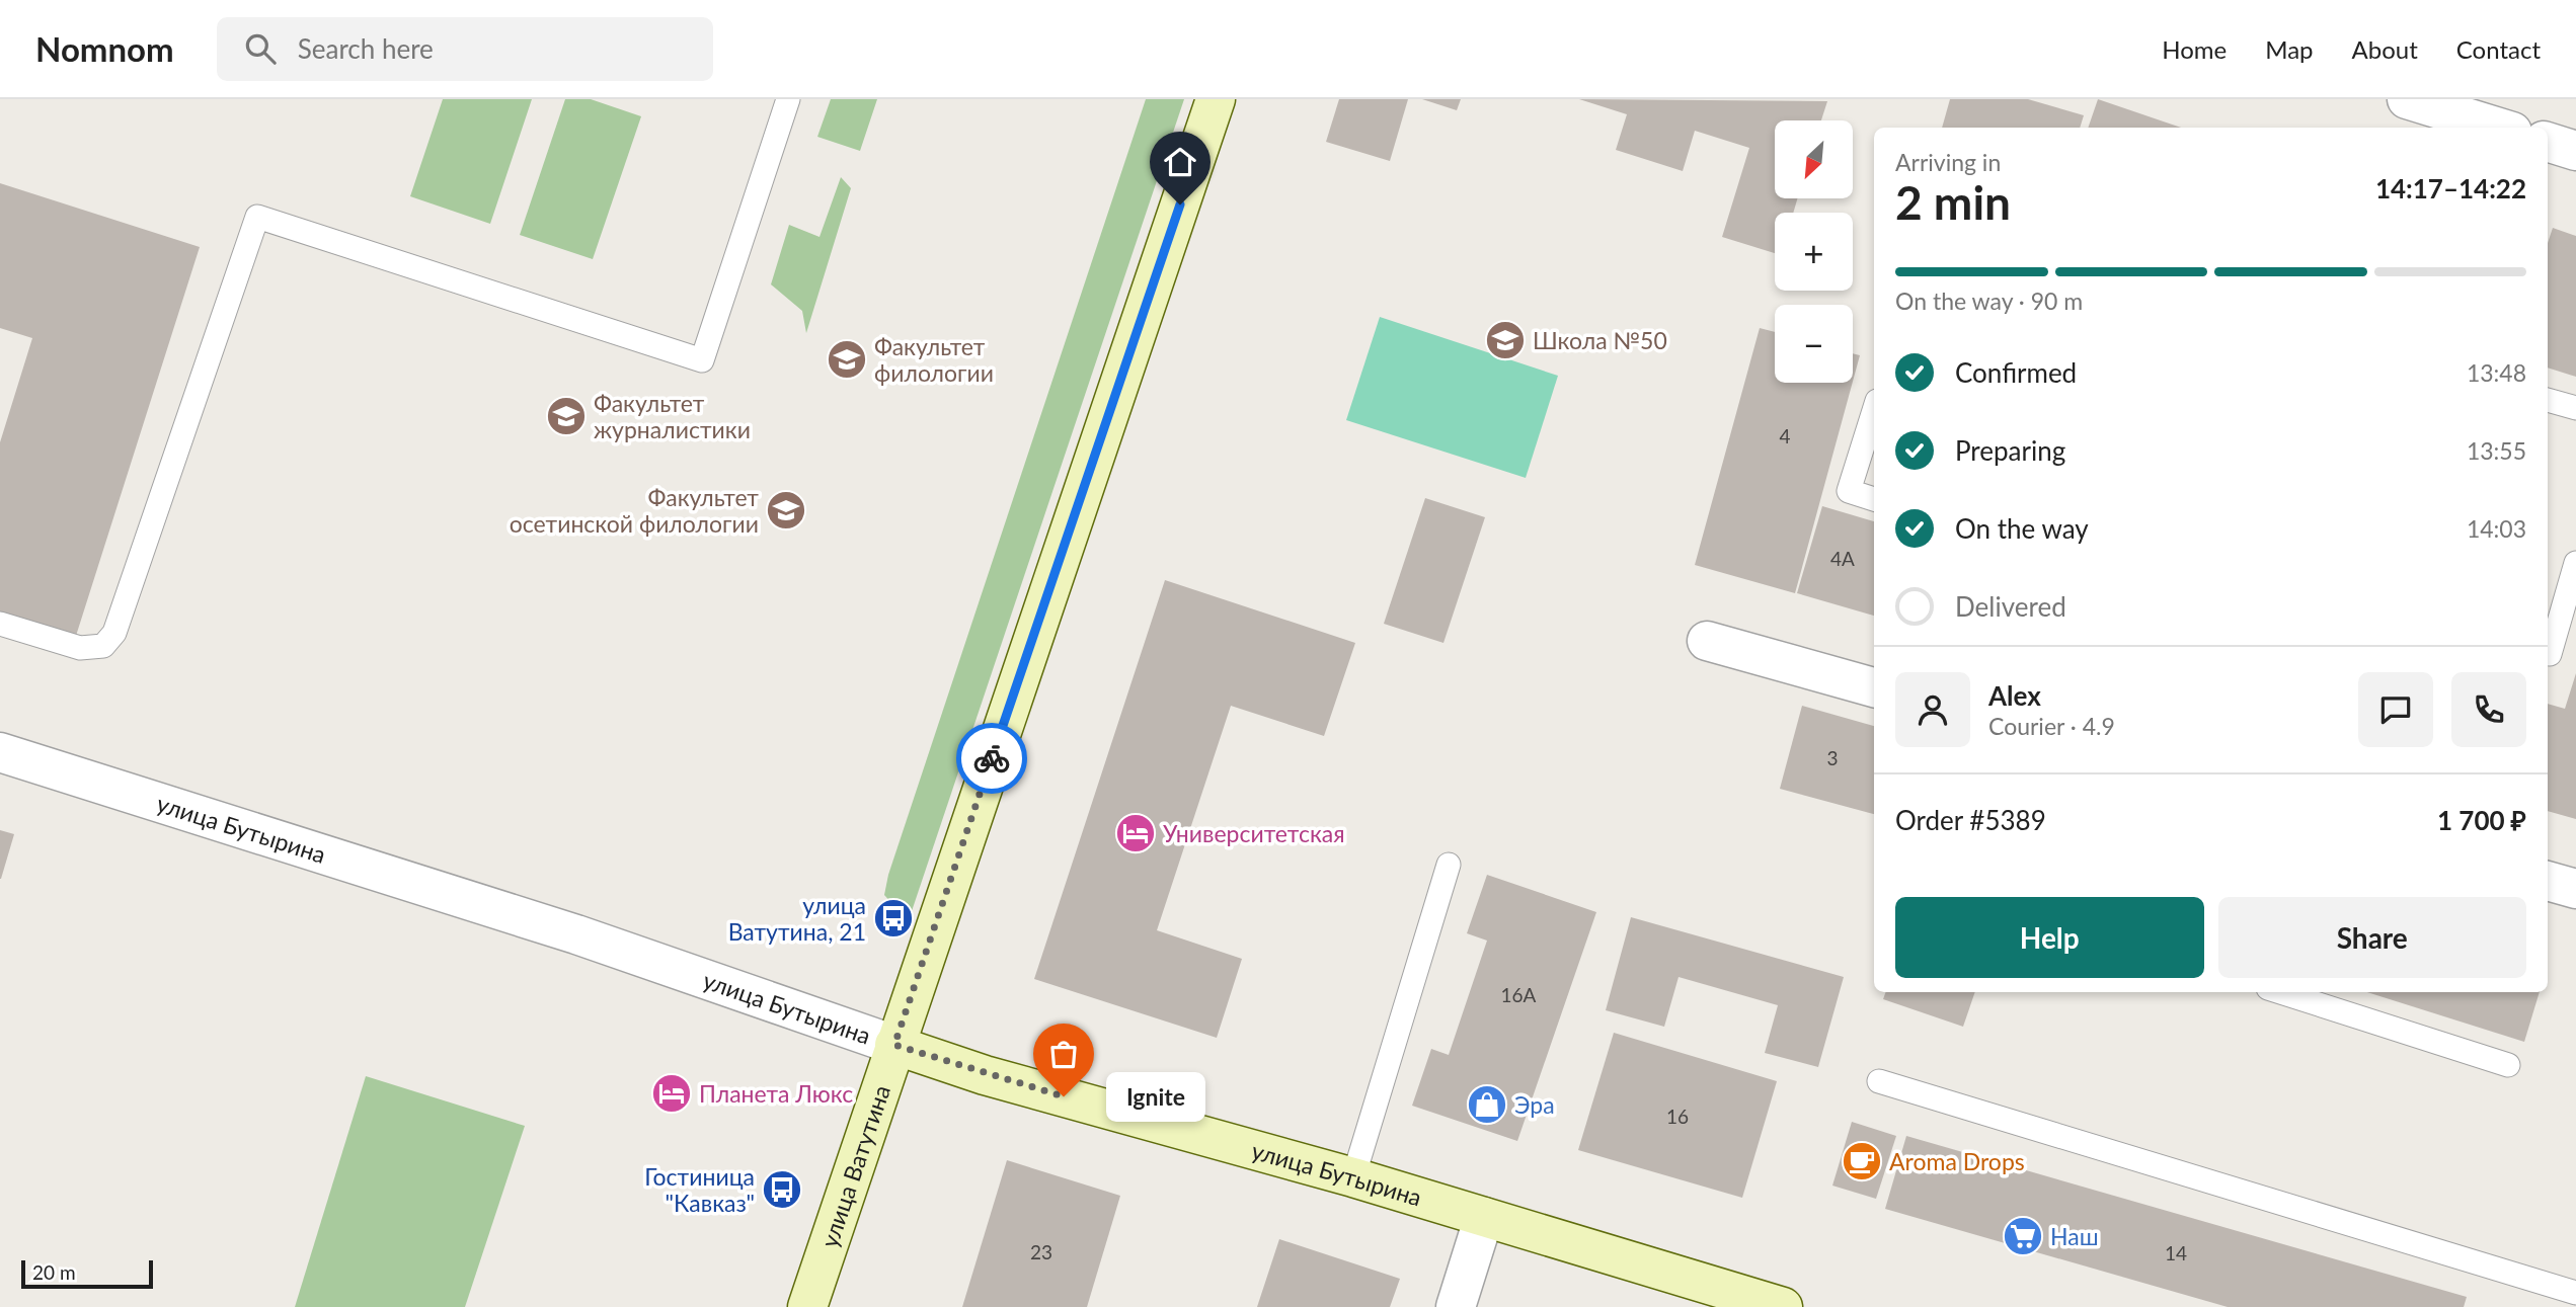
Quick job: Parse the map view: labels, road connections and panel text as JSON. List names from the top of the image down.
{
  "streets": {
    "main road": ["улица Бутырина", "улица Ватутина"]
  },
  "crossings": [
    ["улица Бутырина", "улица Ватутина"]
  ],
  "places": {
    "school or university": [
      "Школа №50",
      "Факультет филологии",
      "Факультет журналистики",
      "Факультет осетинской филологии"
    ],
    "hotel": ["Университетская", "Планета Люкс"],
    "bus stop": ["улица Ватутина, 21", "Гостиница \"Кавказ\""],
    "other": ["Ignite"],
    "shop": ["Эра"],
    "cafe": ["Aroma Drops"],
    "supermarket": ["Наш"]
  },
  "house_numbers": [
    "4",
    "4А",
    "3",
    "16А",
    "16",
    "23",
    "14"
  ],
  "scale_bar": "20 m",
  "north": "bottom left",
  "page": {
    "header": "Nomnom",
    "search": "Search here",
    "nav": [
      "Home",
      "Map",
      "About",
      "Contact"
    ],
    "map_buttons": ["+", "−"],
    "heading": ["2 min", "Arriving in", "14:17–14:22"],
    "panel": [
      "Alex",
      "Courier · 4.9",
      "Order #5389",
      "1 700 ₽"
    ],
    "bar": "On the way · 90 m",
    "list": [
      ["Confirmed", "13:48"],
      ["Preparing", "13:55"],
      ["On the way", "14:03"],
      "Delivered"
    ],
    "buttons": ["Help", "Share"],
    "bubble": "Ignite",
    "scale": "20 m"
  }
}
